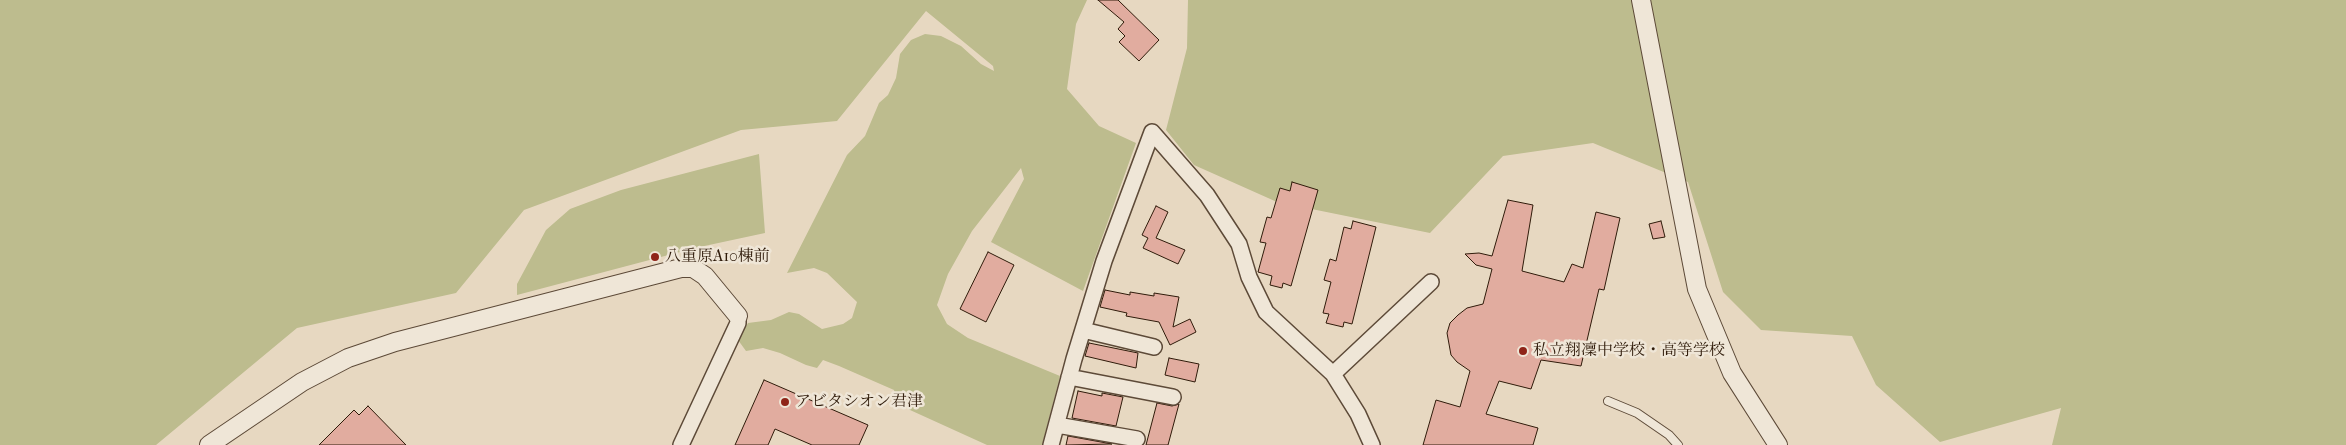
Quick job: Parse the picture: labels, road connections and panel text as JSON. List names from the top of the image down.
{
  "places": ["八重原A10棟前", "私立翔凜中学校・高等学校", "アビタシオン君津"]
}
